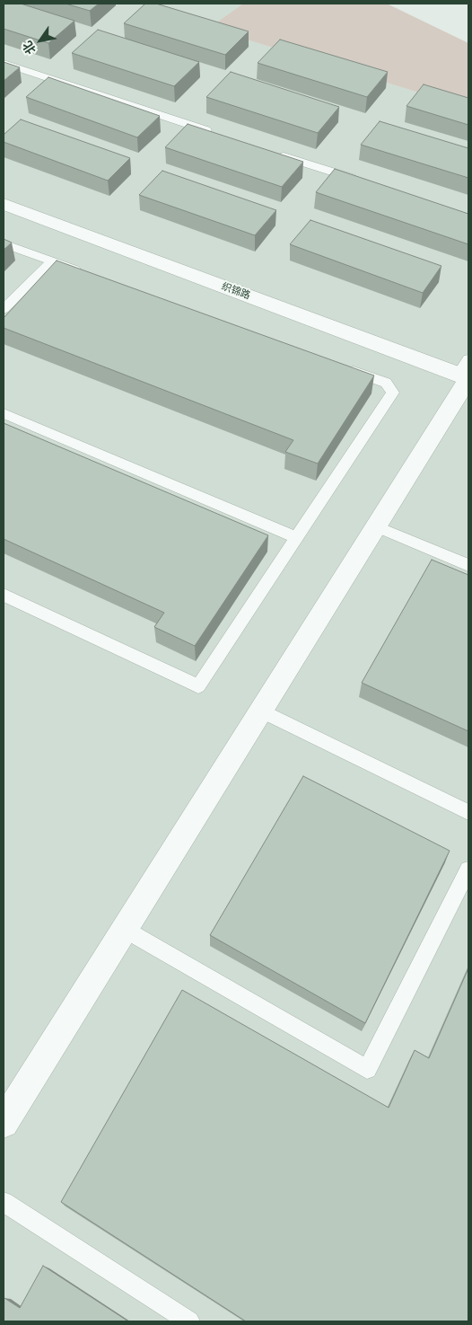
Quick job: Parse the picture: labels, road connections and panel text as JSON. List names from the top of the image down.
{
  "streets": {
    "street": ["织锦路"]
  },
  "north": "bottom left"
}
